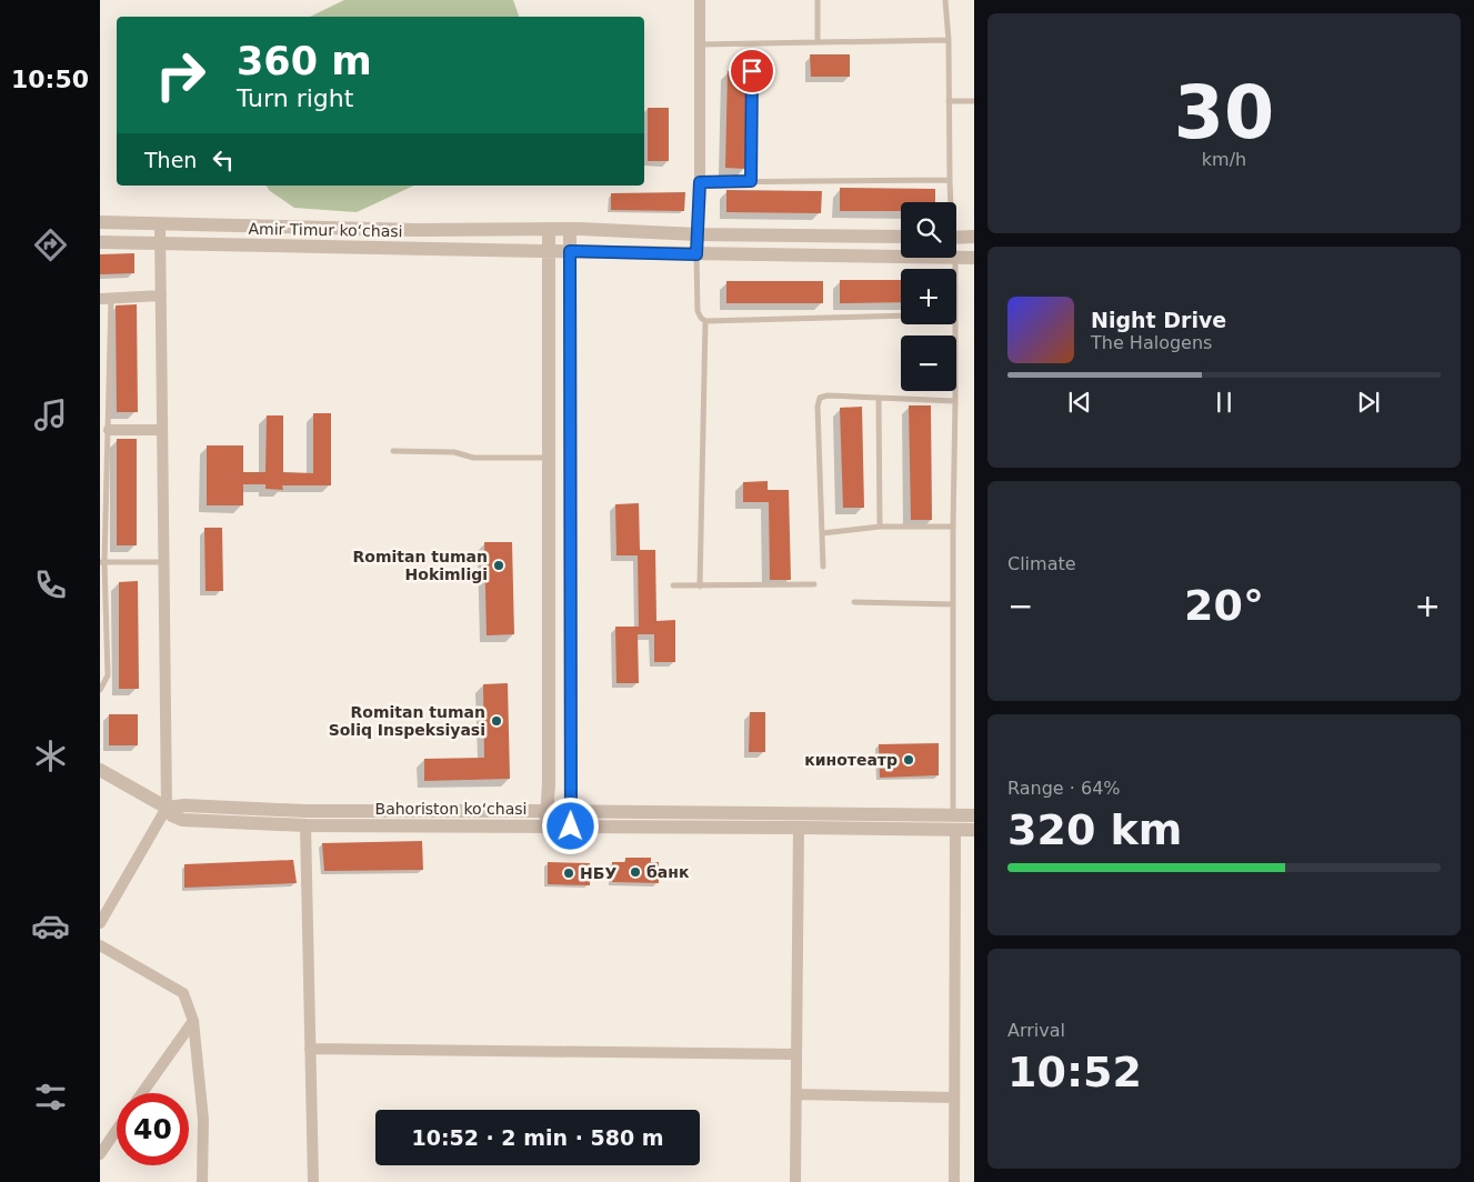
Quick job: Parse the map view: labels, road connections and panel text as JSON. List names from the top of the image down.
{
  "streets": {
    "street": ["Amir Timur ko‘chasi", "Bahoriston ko‘chasi"]
  },
  "places": [
    "Romitan tuman Hokimligi",
    "Romitan tuman Soliq Inspeksiyasi",
    "кинотеатр",
    "банк",
    "НБУ"
  ],
  "page": {
    "tabs": "10:50",
    "tile": [
      ["30", "km/h"],
      "Climate",
      ["Range · 64%", "320 km"],
      ["Arrival", "10:52"]
    ],
    "turn": ["360 m", "Turn right"],
    "then": "Then",
    "map_buttons": ["+", "−"],
    "song": ["Night Drive", "The Halogens"],
    "heat": ["−", "20°", "+"],
    "limit": "40",
    "trip": "10:52 · 2 min · 580 m"
  }
}
